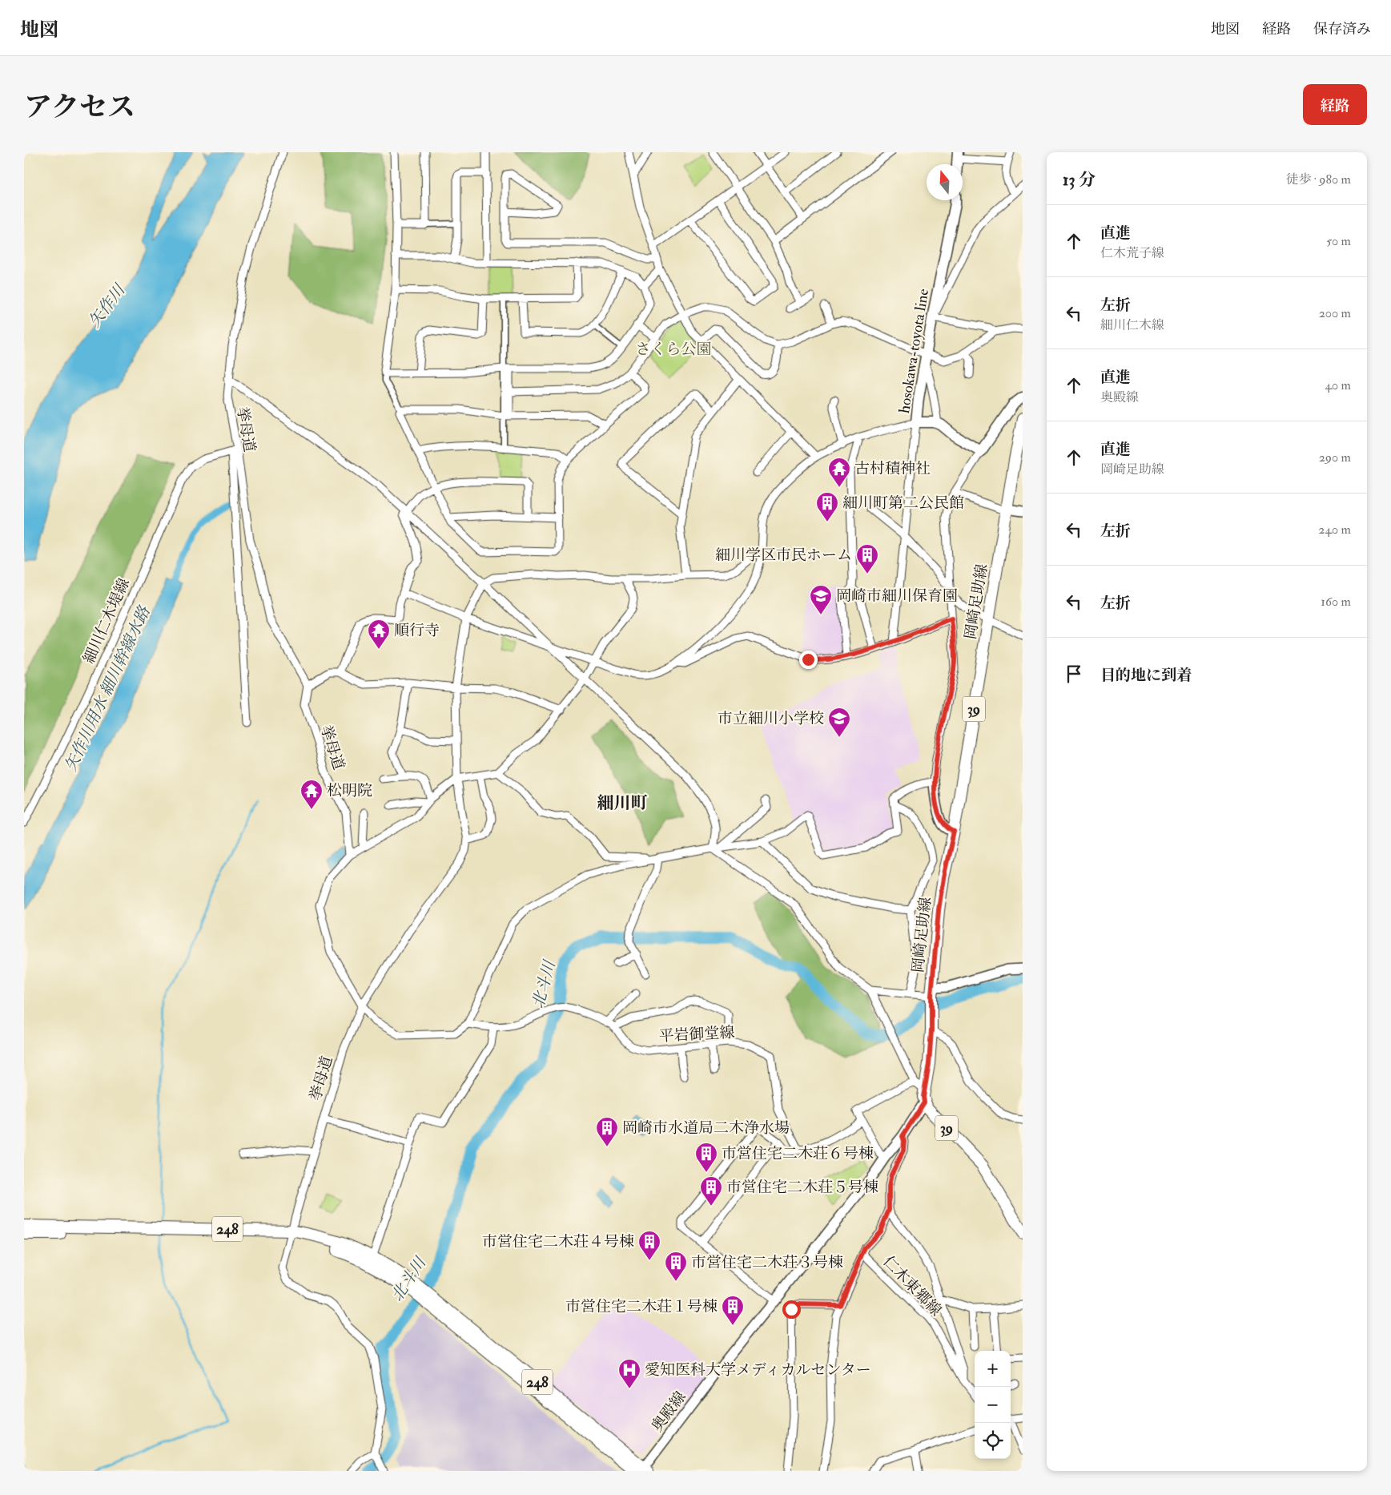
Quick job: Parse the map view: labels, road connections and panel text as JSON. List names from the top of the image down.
{
  "streets": {
    "main road": [
      "hosokawa-toyota line",
      "岡崎足助線",
      "39",
      "248"
    ],
    "street": [
      "挙母道",
      "細川仁木堤線",
      "平岩御堂線",
      "仁木東郷線",
      "奥殿線"
    ]
  },
  "crossings": [
    ["挙母道", "細川仁木堤線"],
    ["挙母道", "248"],
    ["岡崎足助線", "39"],
    ["岡崎足助線", "奥殿線"],
    ["39", "奥殿線"],
    ["248", "奥殿線"]
  ],
  "districts": ["細川町"],
  "water": ["矢作川", "矢作川用水 細川幹線水路", "北斗川"],
  "parks": ["さくら公園"],
  "places": {
    "temple": ["古村積神社", "順行寺", "松明院"],
    "building": [
      "細川町第二公民館",
      "細川学区市民ホーム",
      "岡崎市水道局二木浄水場",
      "市営住宅二木荘６号棟",
      "市営住宅二木荘５号棟",
      "市営住宅二木荘４号棟",
      "市営住宅二木荘３号棟",
      "市営住宅二木荘１号棟"
    ],
    "school or university": ["岡崎市細川保育園", "市立細川小学校"],
    "hospital": ["愛知医科大学メディカルセンター"]
  },
  "north": "top",
  "page": {
    "header": "地図",
    "nav": ["地図", "経路", "保存済み"],
    "title": "アクセス",
    "buttons": "経路",
    "heading": ["13 分", "徒歩 · 980 m"],
    "list": [
      ["直進", "仁木荒子線", "50 m"],
      ["左折", "細川仁木線", "200 m"],
      ["直進", "奥殿線", "40 m"],
      ["直進", "岡崎足助線", "290 m"],
      ["左折", "240 m"],
      ["左折", "160 m"],
      "目的地に到着"
    ],
    "map_buttons": ["+", "−"]
  }
}
